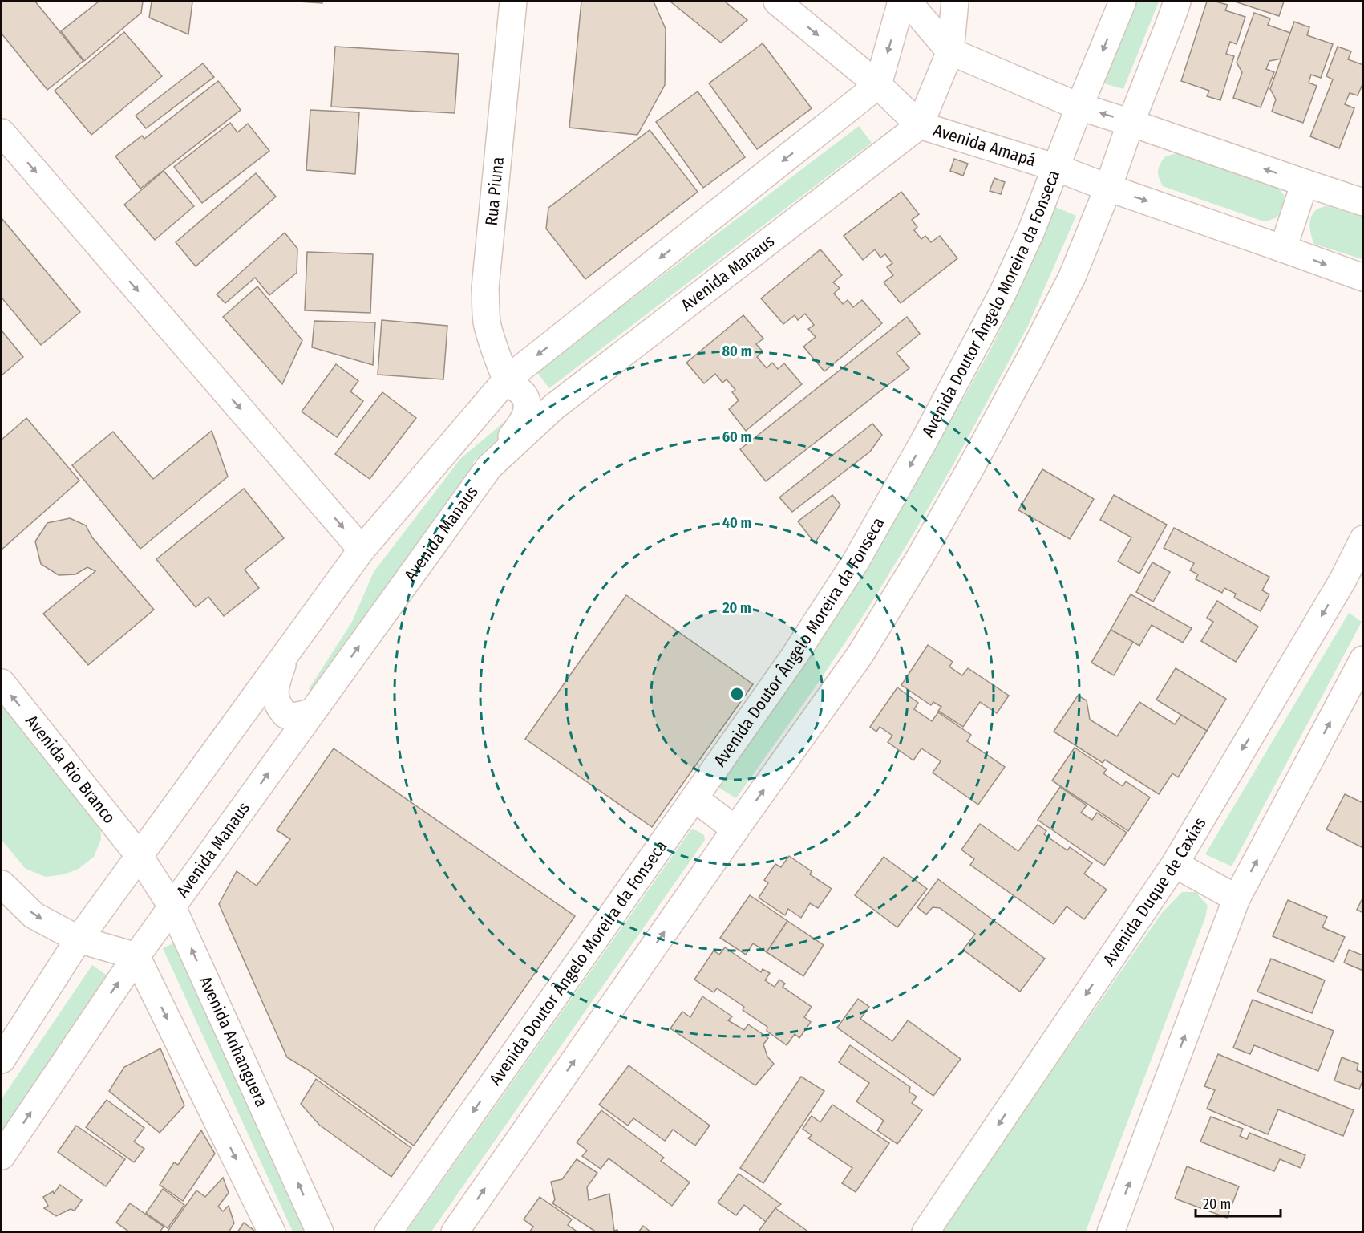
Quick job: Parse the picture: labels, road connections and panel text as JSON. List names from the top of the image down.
{
  "streets": {
    "street": [
      "Avenida Amapá",
      "Rua Piuna",
      "Avenida Manaus",
      "Avenida Doutor Ângelo Moreira da Fonseca",
      "Avenida Rio Branco",
      "Avenida Duque de Caxias",
      "Avenida Anhanguera"
    ]
  },
  "crossings": [
    ["Avenida Amapá", "Avenida Manaus"],
    ["Avenida Amapá", "Avenida Doutor Ângelo Moreira da Fonseca"],
    ["Avenida Manaus", "Avenida Anhanguera"],
    ["Avenida Rio Branco", "Avenida Anhanguera"]
  ],
  "one_way": ["Avenida Rio Branco"],
  "scale_bar": "20 m",
  "rings": [
    "80 m",
    "60 m",
    "40 m",
    "20 m"
  ]
}
